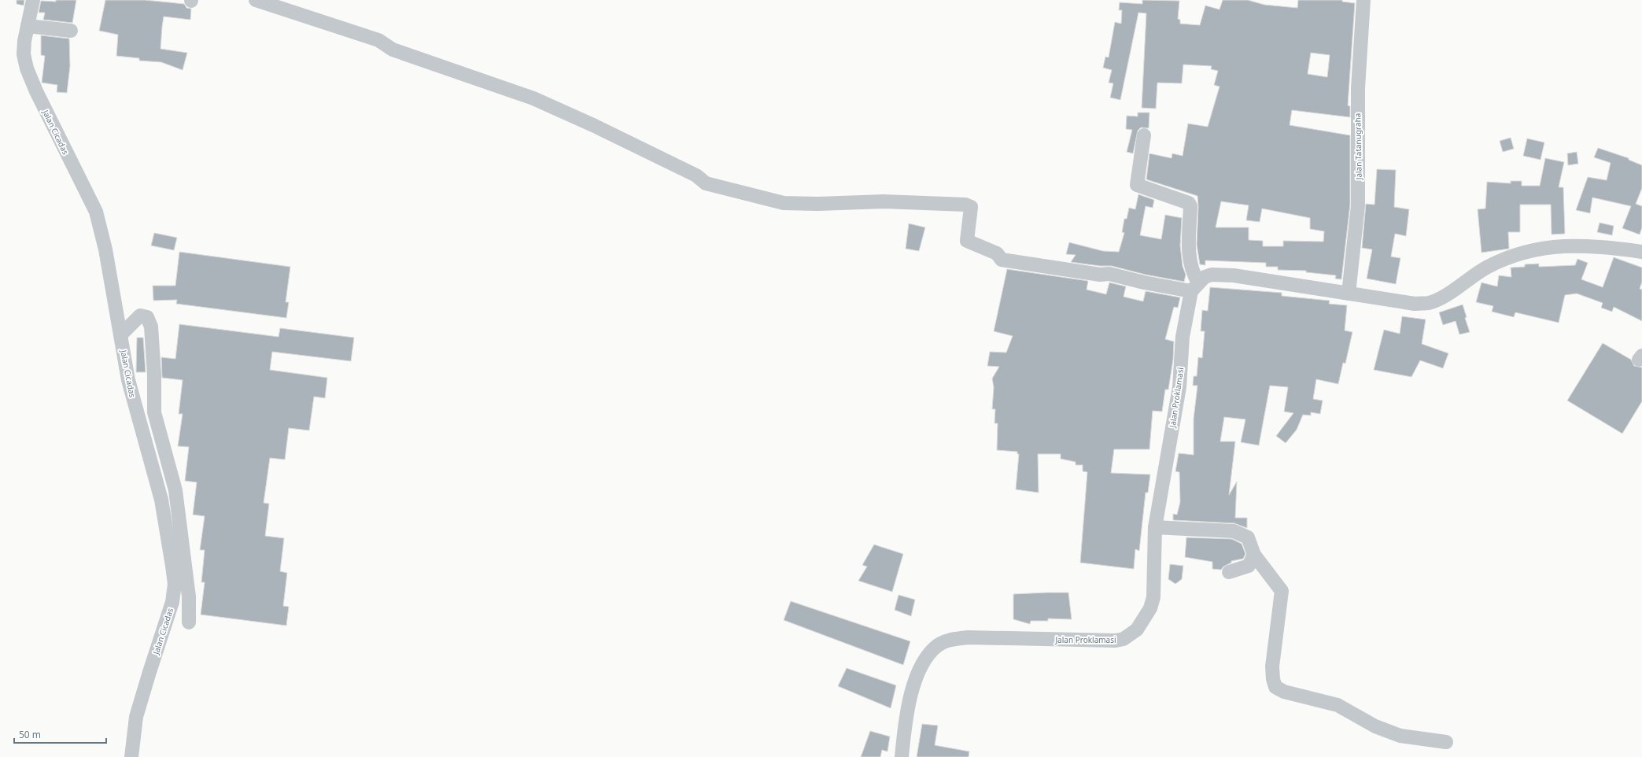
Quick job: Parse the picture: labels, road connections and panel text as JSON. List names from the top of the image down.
{
  "streets": {
    "street": ["Jalan Cicadas", "Jalan Tatanugraha", "Jalan Proklamasi"]
  },
  "scale_bar": "50 m"
}
